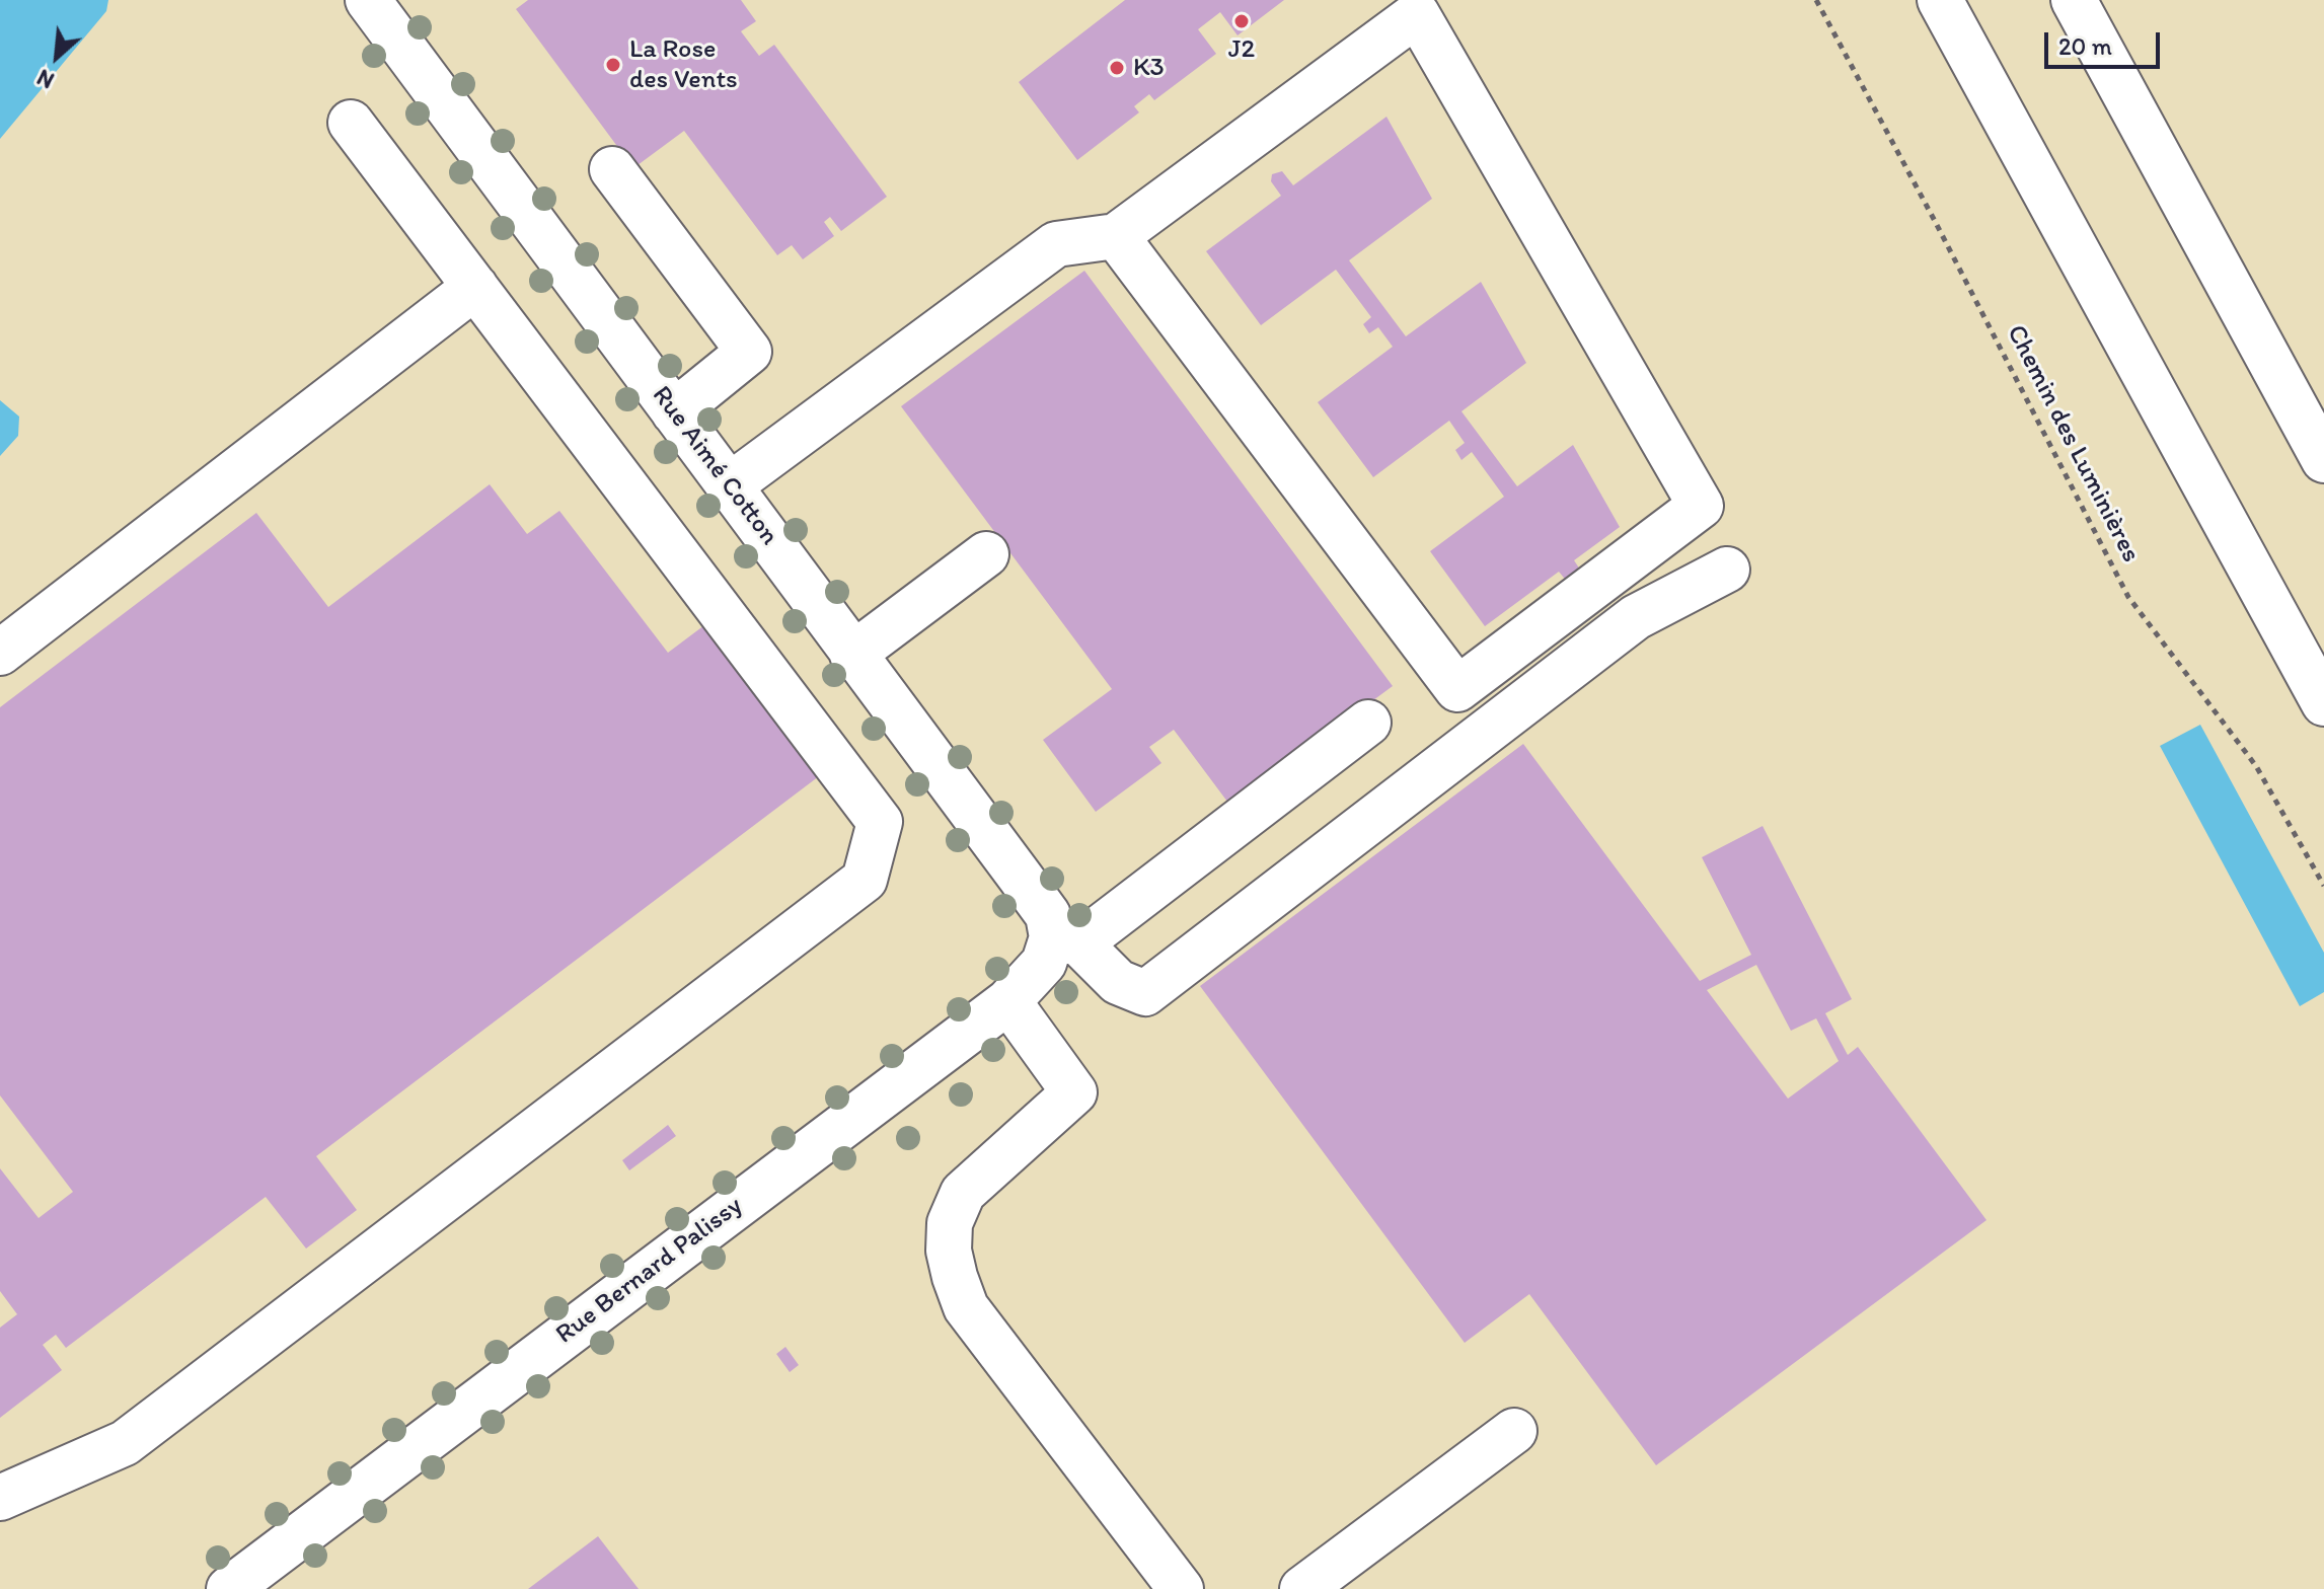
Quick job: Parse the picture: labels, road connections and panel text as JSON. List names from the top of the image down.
{
  "streets": {
    "main road": ["Rue Aimé Cotton", "Rue Bernard Palissy"],
    "path": ["Chemin des Luminières"]
  },
  "crossings": [
    ["Rue Aimé Cotton", "Rue Bernard Palissy"]
  ],
  "places": ["J2", "La Rose des Vents", "K3"],
  "scale_bar": "20 m",
  "north": "bottom left"
}
